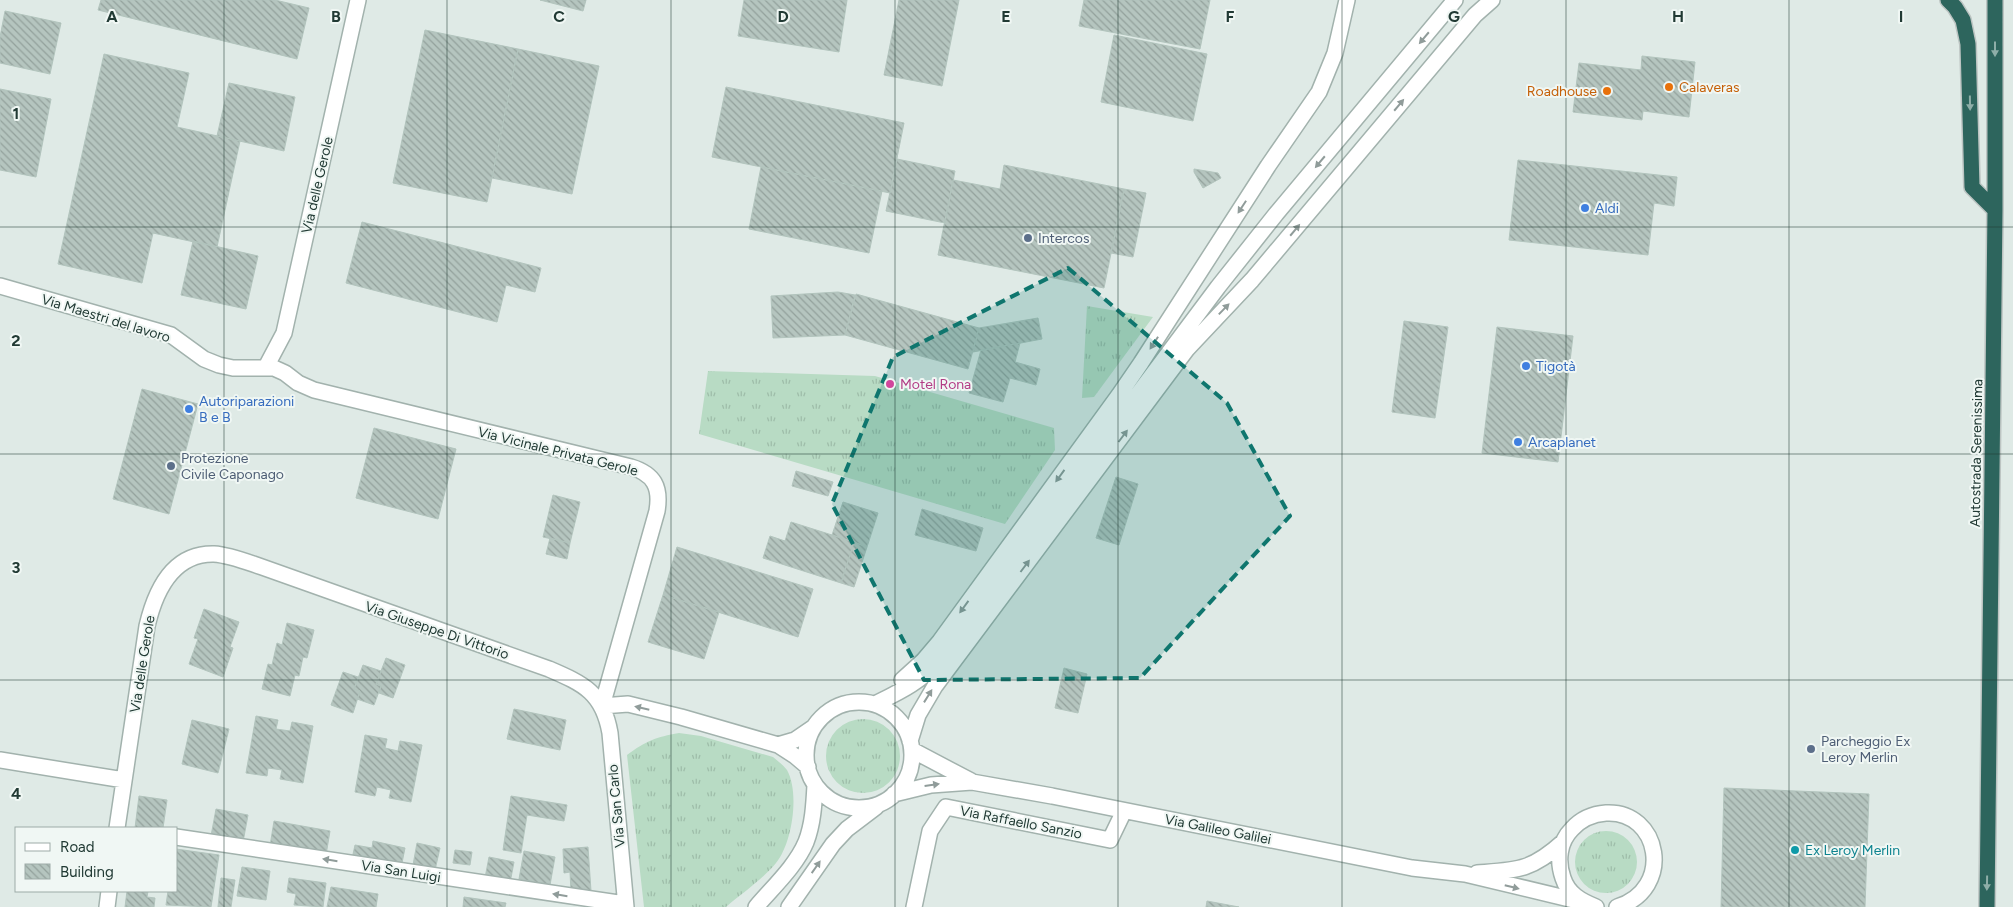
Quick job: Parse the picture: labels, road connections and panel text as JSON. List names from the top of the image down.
{
  "streets": {
    "highway": ["Autostrada Serenissima"],
    "street": [
      "Via delle Gerole",
      "Via Maestri del lavoro",
      "Via Vicinale Privata Gerole",
      "Via Giuseppe Di Vittorio",
      "Via San Carlo",
      "Via Raffaello Sanzio",
      "Via Galileo Galilei",
      "Via San Luigi"
    ]
  },
  "crossings": [
    ["Via delle Gerole", "Via Maestri del lavoro"],
    ["Via delle Gerole", "Via Vicinale Privata Gerole"],
    ["Via delle Gerole", "Via Giuseppe Di Vittorio"],
    ["Via Maestri del lavoro", "Via Vicinale Privata Gerole"],
    ["Via Vicinale Privata Gerole", "Via Giuseppe Di Vittorio"],
    ["Via Vicinale Privata Gerole", "Via San Carlo"],
    ["Via Giuseppe Di Vittorio", "Via San Carlo"],
    ["Via San Carlo", "Via San Luigi"],
    ["Via Raffaello Sanzio", "Via Galileo Galilei"]
  ],
  "one_way": ["Autostrada Serenissima", "Via San Luigi"],
  "places": [
    "Calaveras",
    "Roadhouse",
    "Aldi",
    "Intercos",
    "Tigotà",
    "Motel Rona",
    "Autoriparazioni B e B",
    "Arcaplanet",
    "Protezione Civile Caponago",
    "Parcheggio Ex Leroy Merlin",
    "Ex Leroy Merlin"
  ],
  "legend": ["Road", "Building"],
  "grid": {
    "columns": [
      "A",
      "B",
      "C",
      "D",
      "E",
      "F",
      "G",
      "H",
      "I"
    ],
    "rows": [
      "1",
      "2",
      "3",
      "4"
    ]
  }
}
